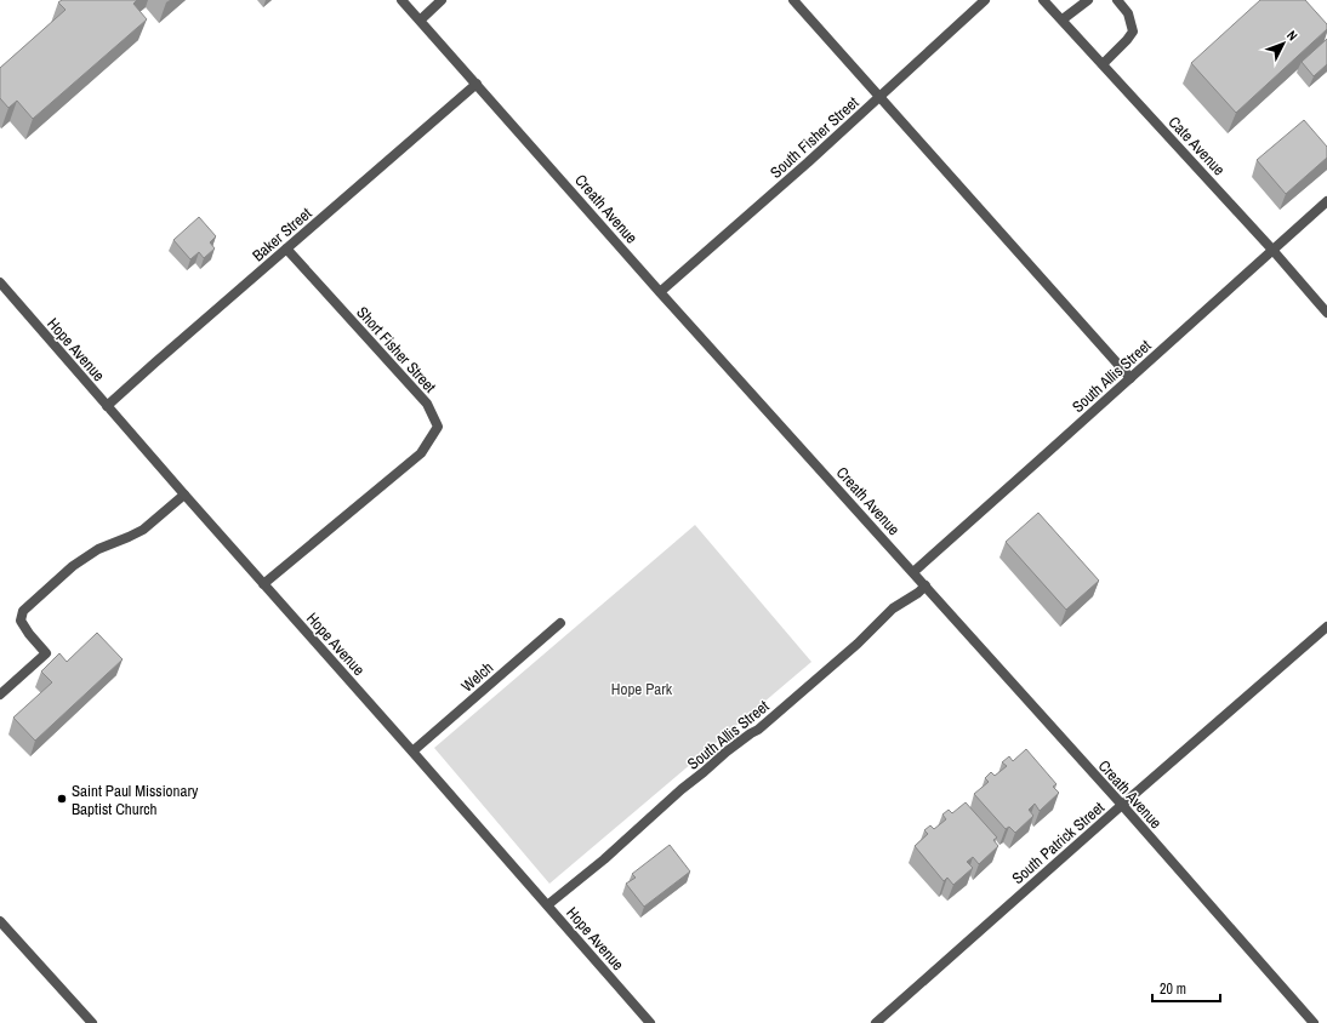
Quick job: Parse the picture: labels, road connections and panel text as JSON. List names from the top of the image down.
{
  "streets": {
    "street": [
      "South Fisher Street",
      "Cate Avenue",
      "Creath Avenue",
      "Baker Street",
      "Hope Avenue",
      "Short Fisher Street",
      "South Allis Street",
      "Welch",
      "South Patrick Street"
    ]
  },
  "crossings": [
    ["South Fisher Street", "Creath Avenue"],
    ["Cate Avenue", "South Allis Street"],
    ["Creath Avenue", "Baker Street"],
    ["Creath Avenue", "South Allis Street"],
    ["Creath Avenue", "South Patrick Street"],
    ["Baker Street", "Hope Avenue"],
    ["Baker Street", "Short Fisher Street"],
    ["Hope Avenue", "Short Fisher Street"],
    ["Hope Avenue", "South Allis Street"],
    ["Hope Avenue", "Welch"]
  ],
  "parks": ["Hope Park"],
  "places": ["Saint Paul Missionary Baptist Church"],
  "scale_bar": "20 m",
  "north": "top right"
}
